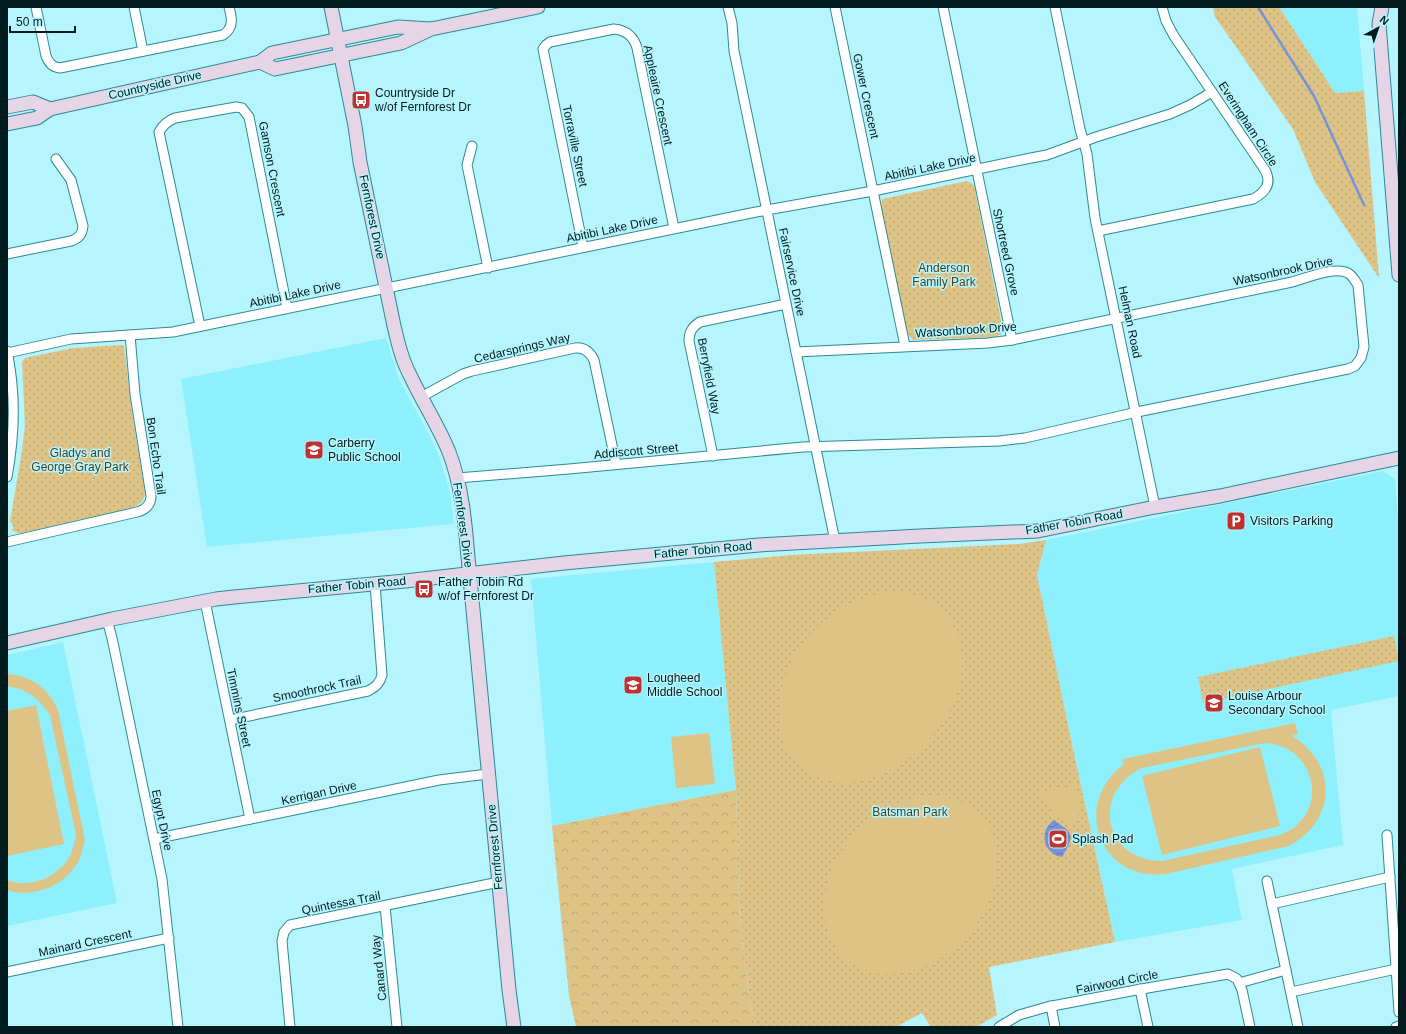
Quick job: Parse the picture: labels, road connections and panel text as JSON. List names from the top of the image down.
{
  "streets": {
    "street": [
      "Countryside Drive",
      "Appleaire Crescent",
      "Gower Crescent",
      "Everingham Circle",
      "Torraville Street",
      "Abitibi Lake Drive",
      "Gamson Crescent",
      "Fernforest Drive",
      "Shortreed Grove",
      "Watsonbrook Drive",
      "Fairservice Drive",
      "Helman Road",
      "Cedarsprings Way",
      "Berryfield Way",
      "Addiscott Street",
      "Bon Echo Trail",
      "Father Tobin Road",
      "Smoothrock Trail",
      "Timmins Street",
      "Kerrigan Drive",
      "Egypt Drive",
      "Quintessa Trail",
      "Mainard Crescent",
      "Canard Way",
      "Fairwood Circle"
    ]
  },
  "crossings": [
    ["Countryside Drive", "Fernforest Drive"],
    ["Appleaire Crescent", "Torraville Street"],
    ["Appleaire Crescent", "Abitibi Lake Drive"],
    ["Gower Crescent", "Abitibi Lake Drive"],
    ["Gower Crescent", "Watsonbrook Drive"],
    ["Everingham Circle", "Abitibi Lake Drive"],
    ["Everingham Circle", "Helman Road"],
    ["Torraville Street", "Abitibi Lake Drive"],
    ["Abitibi Lake Drive", "Gamson Crescent"],
    ["Abitibi Lake Drive", "Fernforest Drive"],
    ["Abitibi Lake Drive", "Shortreed Grove"],
    ["Abitibi Lake Drive", "Fairservice Drive"],
    ["Abitibi Lake Drive", "Helman Road"],
    ["Abitibi Lake Drive", "Bon Echo Trail"],
    ["Fernforest Drive", "Cedarsprings Way"],
    ["Fernforest Drive", "Addiscott Street"],
    ["Fernforest Drive", "Father Tobin Road"],
    ["Fernforest Drive", "Kerrigan Drive"],
    ["Fernforest Drive", "Quintessa Trail"],
    ["Shortreed Grove", "Watsonbrook Drive"],
    ["Watsonbrook Drive", "Fairservice Drive"],
    ["Watsonbrook Drive", "Helman Road"],
    ["Watsonbrook Drive", "Addiscott Street"],
    ["Fairservice Drive", "Berryfield Way"],
    ["Fairservice Drive", "Addiscott Street"],
    ["Fairservice Drive", "Father Tobin Road"],
    ["Helman Road", "Father Tobin Road"],
    ["Cedarsprings Way", "Addiscott Street"],
    ["Berryfield Way", "Addiscott Street"],
    ["Father Tobin Road", "Smoothrock Trail"],
    ["Father Tobin Road", "Timmins Street"],
    ["Father Tobin Road", "Egypt Drive"],
    ["Smoothrock Trail", "Timmins Street"],
    ["Timmins Street", "Kerrigan Drive"],
    ["Kerrigan Drive", "Egypt Drive"],
    ["Egypt Drive", "Mainard Crescent"],
    ["Quintessa Trail", "Canard Way"]
  ],
  "parks": ["Anderson Family Park", "Gladys and George Gray Park", "Batsman Park"],
  "places": {
    "bus stop": ["Countryside Dr w/of Fernforest Dr", "Father Tobin Rd w/of Fernforest Dr"],
    "school or university": ["Carberry Public School", "Lougheed Middle School", "Louise Arbour Secondary School"],
    "parking": ["Visitors Parking"],
    "sports": ["Splash Pad"]
  },
  "scale_bar": "50 m",
  "north": "top right"
}
